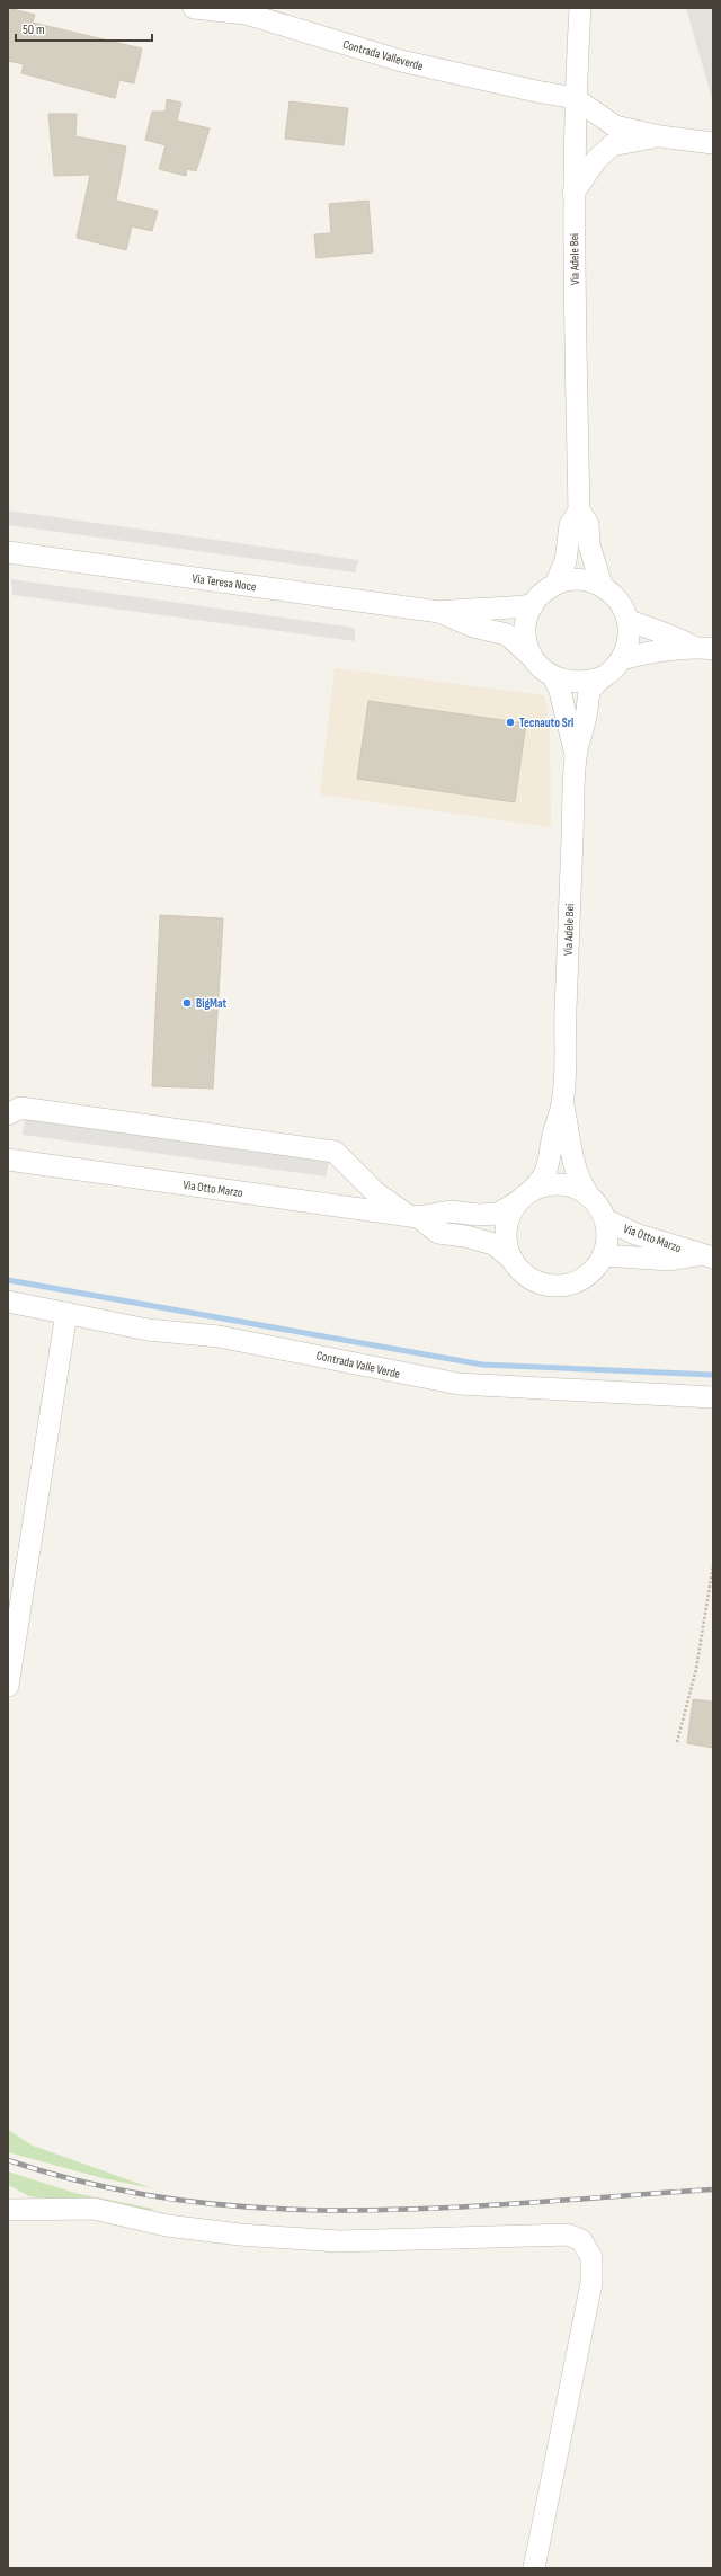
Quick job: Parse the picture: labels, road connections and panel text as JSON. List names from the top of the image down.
{
  "streets": {
    "street": [
      "Contrada Valleverde",
      "Via Adele Bei",
      "Via Teresa Noce",
      "Via Otto Marzo",
      "Contrada Valle Verde"
    ]
  },
  "crossings": [
    ["Contrada Valleverde", "Via Adele Bei"],
    ["Via Adele Bei", "Via Teresa Noce"]
  ],
  "places": ["Tecnauto Srl", "BigMat"],
  "scale_bar": "50 m"
}
